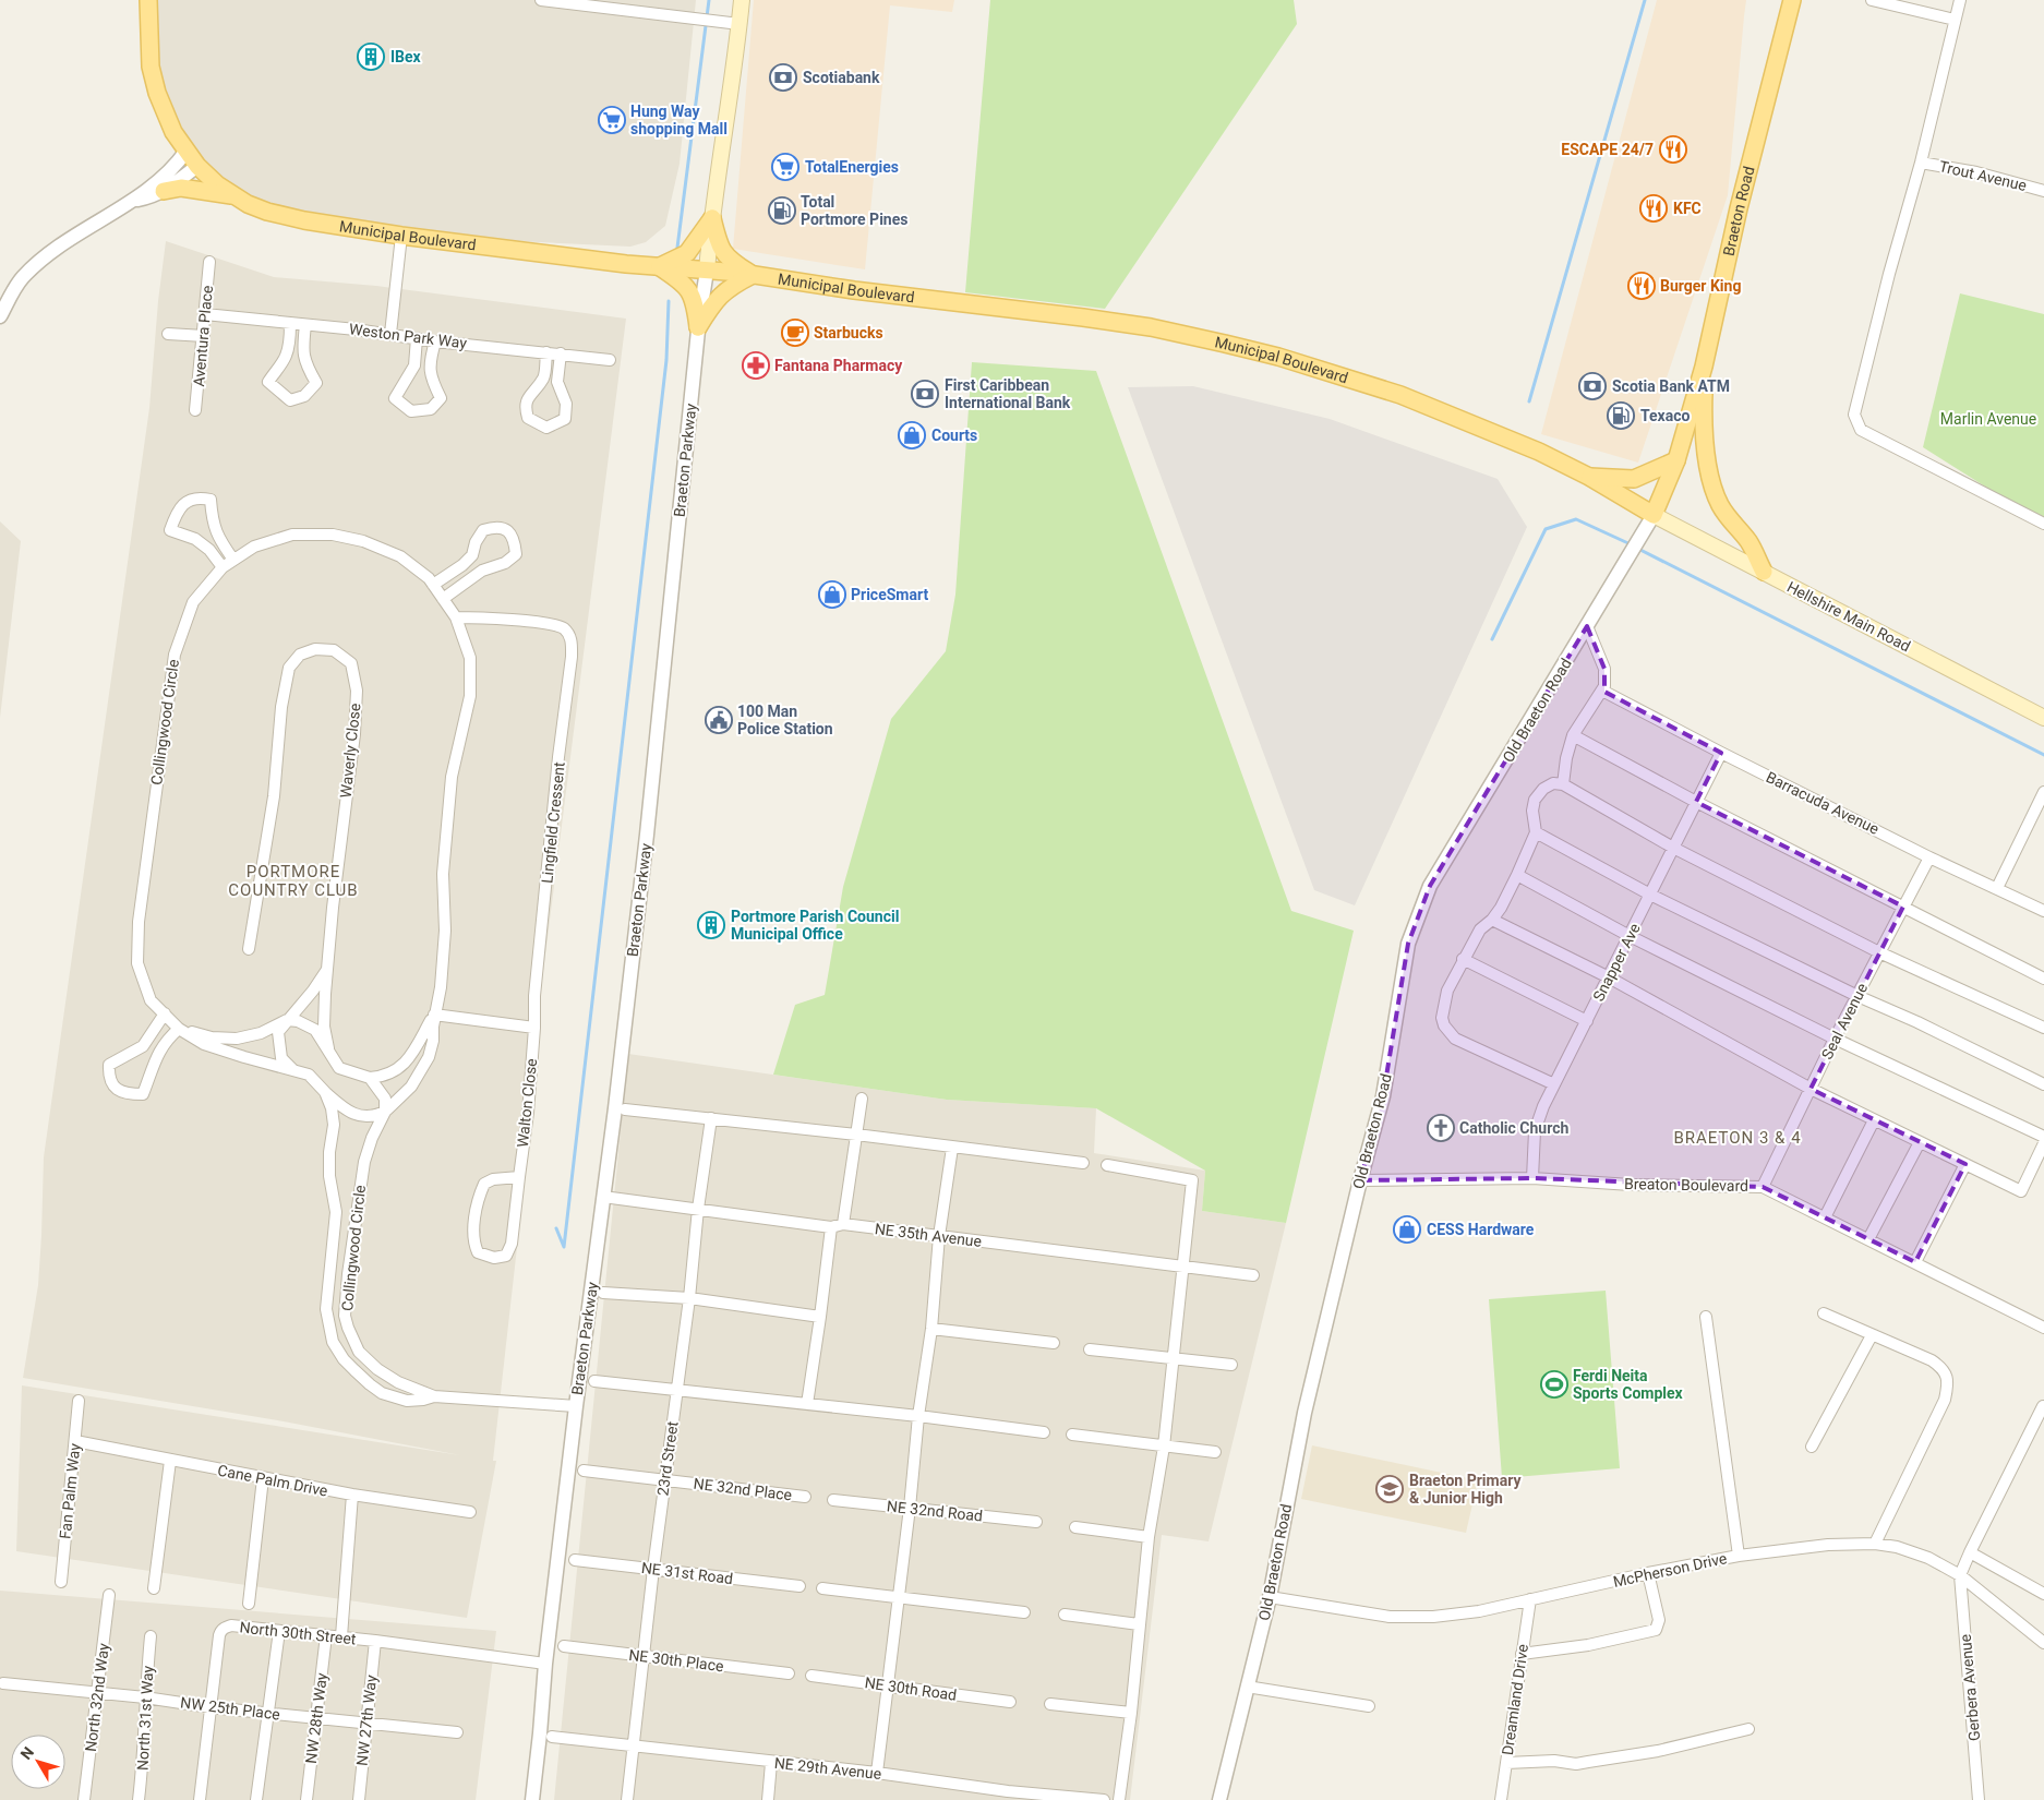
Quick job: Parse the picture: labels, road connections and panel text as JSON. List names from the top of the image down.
{
  "streets": {
    "main road": [
      "Braeton Road",
      "Municipal Boulevard",
      "Braeton Parkway",
      "Hellshire Main Road"
    ],
    "street": [
      "Trout Avenue",
      "Aventura Place",
      "Weston Park Way",
      "Old Braeton Road",
      "Collingwood Circle",
      "Waverly Close",
      "Barracuda Avenue",
      "Lingfield Cressent",
      "Snapper Ave",
      "Seal Avenue",
      "Walton Close",
      "Breaton Boulevard",
      "NE 35th Avenue",
      "23rd Street",
      "Cane Palm Drive",
      "NE 32nd Place",
      "Fan Palm Way",
      "NE 32nd Road",
      "McPherson Drive",
      "NE 31st Road",
      "North 30th Street",
      "NE 30th Place",
      "Gerbera Avenue",
      "NE 30th Road",
      "North 32nd Way",
      "Dreamland Drive",
      "NW 25th Place",
      "North 31st Way",
      "NW 28th Way",
      "NW 27th Way",
      "NE 29th Avenue"
    ]
  },
  "crossings": [
    ["Braeton Road", "Municipal Boulevard"],
    ["Braeton Road", "Hellshire Main Road"],
    ["Braeton Road", "Old Braeton Road"],
    ["Municipal Boulevard", "Braeton Parkway"],
    ["Municipal Boulevard", "Hellshire Main Road"],
    ["Municipal Boulevard", "Old Braeton Road"],
    ["Aventura Place", "Weston Park Way"],
    ["Braeton Parkway", "NE 35th Avenue"],
    ["Braeton Parkway", "North 30th Street"],
    ["Hellshire Main Road", "Old Braeton Road"],
    ["Old Braeton Road", "Breaton Boulevard"],
    ["Old Braeton Road", "McPherson Drive"],
    ["Collingwood Circle", "Waverly Close"],
    ["Collingwood Circle", "Lingfield Cressent"],
    ["Barracuda Avenue", "Snapper Ave"],
    ["Barracuda Avenue", "Seal Avenue"],
    ["Lingfield Cressent", "Walton Close"],
    ["Snapper Ave", "Breaton Boulevard"],
    ["Seal Avenue", "Breaton Boulevard"],
    ["NE 35th Avenue", "23rd Street"],
    ["23rd Street", "NE 32nd Place"],
    ["23rd Street", "NE 31st Road"],
    ["23rd Street", "NE 30th Place"],
    ["23rd Street", "NE 29th Avenue"],
    ["Cane Palm Drive", "Fan Palm Way"],
    ["McPherson Drive", "Gerbera Avenue"],
    ["McPherson Drive", "Dreamland Drive"],
    ["North 30th Street", "NW 25th Place"],
    ["North 30th Street", "NW 28th Way"],
    ["North 30th Street", "NW 27th Way"],
    ["North 32nd Way", "NW 25th Place"],
    ["NW 25th Place", "North 31st Way"],
    ["NW 25th Place", "NW 28th Way"],
    ["NW 25th Place", "NW 27th Way"]
  ],
  "districts": ["PORTMORE COUNTRY CLUB", "BRAETON 3 & 4"],
  "parks": ["Marlin Avenue"],
  "places": {
    "building": ["IBex", "Portmore Parish Council Municipal Office"],
    "bank": ["Scotiabank", "Scotia Bank ATM", "First Caribbean International Bank"],
    "supermarket": ["Hung Way shopping Mall", "TotalEnergies"],
    "restaurant": ["ESCAPE 24/7", "KFC", "Burger King"],
    "fuel station": ["Total Portmore Pines", "Texaco"],
    "cafe": ["Starbucks"],
    "pharmacy": ["Fantana Pharmacy"],
    "shop": ["Courts", "PriceSmart", "CESS Hardware"],
    "public building": ["100 Man Police Station"],
    "church": ["Catholic Church"],
    "sports": ["Ferdi Neita Sports Complex"],
    "school or university": ["Braeton Primary & Junior High"]
  },
  "north": "top left"
}
